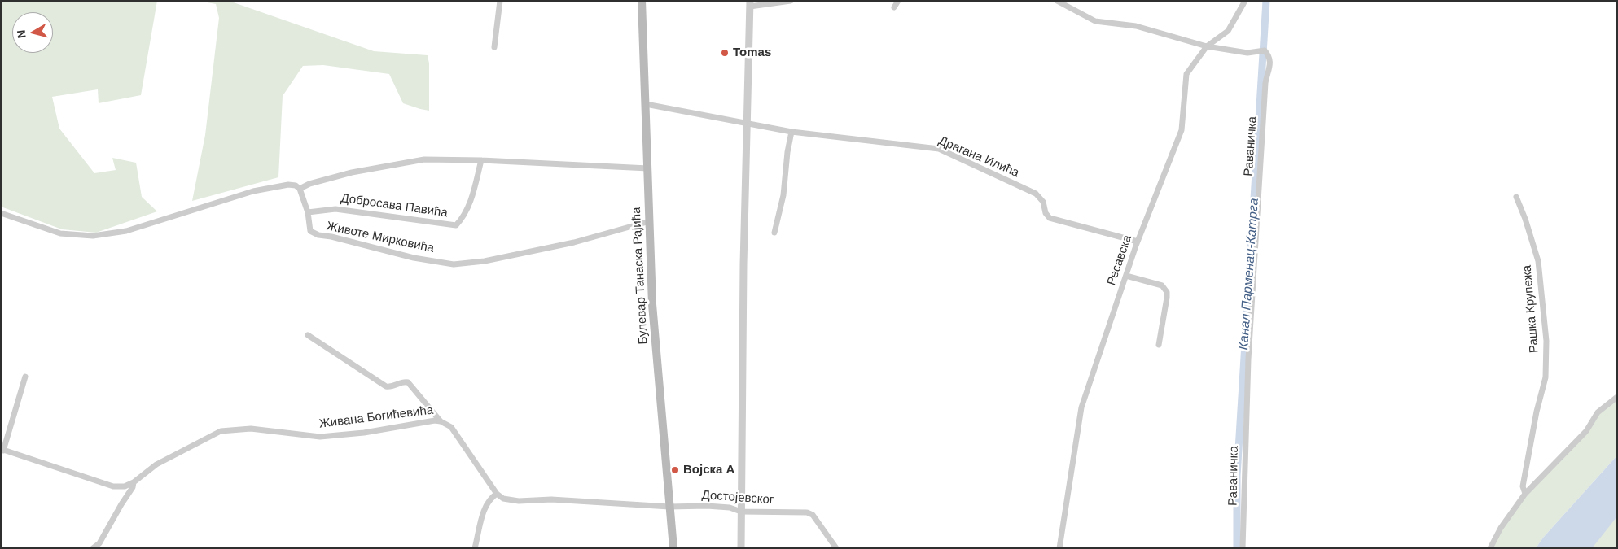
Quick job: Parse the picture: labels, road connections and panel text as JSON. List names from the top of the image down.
{
  "streets": {
    "main road": ["Булевар Танаска Рајића"],
    "street": [
      "Раваничка",
      "Драгана Илића",
      "Добросава Павића",
      "Животе Мирковића",
      "Ресавска",
      "Рашка Крупежа",
      "Живана Богићевића",
      "Достојевског"
    ]
  },
  "crossings": [
    ["Раваничка", "Ресавска"],
    ["Драгана Илића", "Ресавска"],
    ["Добросава Павића", "Животе Мирковића"],
    ["Добросава Павића", "Булевар Танаска Рајића"],
    ["Животе Мирковића", "Булевар Танаска Рајића"],
    ["Булевар Танаска Рајића", "Достојевског"]
  ],
  "water": ["Канал Парменац-Катрга"],
  "places": ["Tomas", "Војска А"],
  "north": "left"
}
